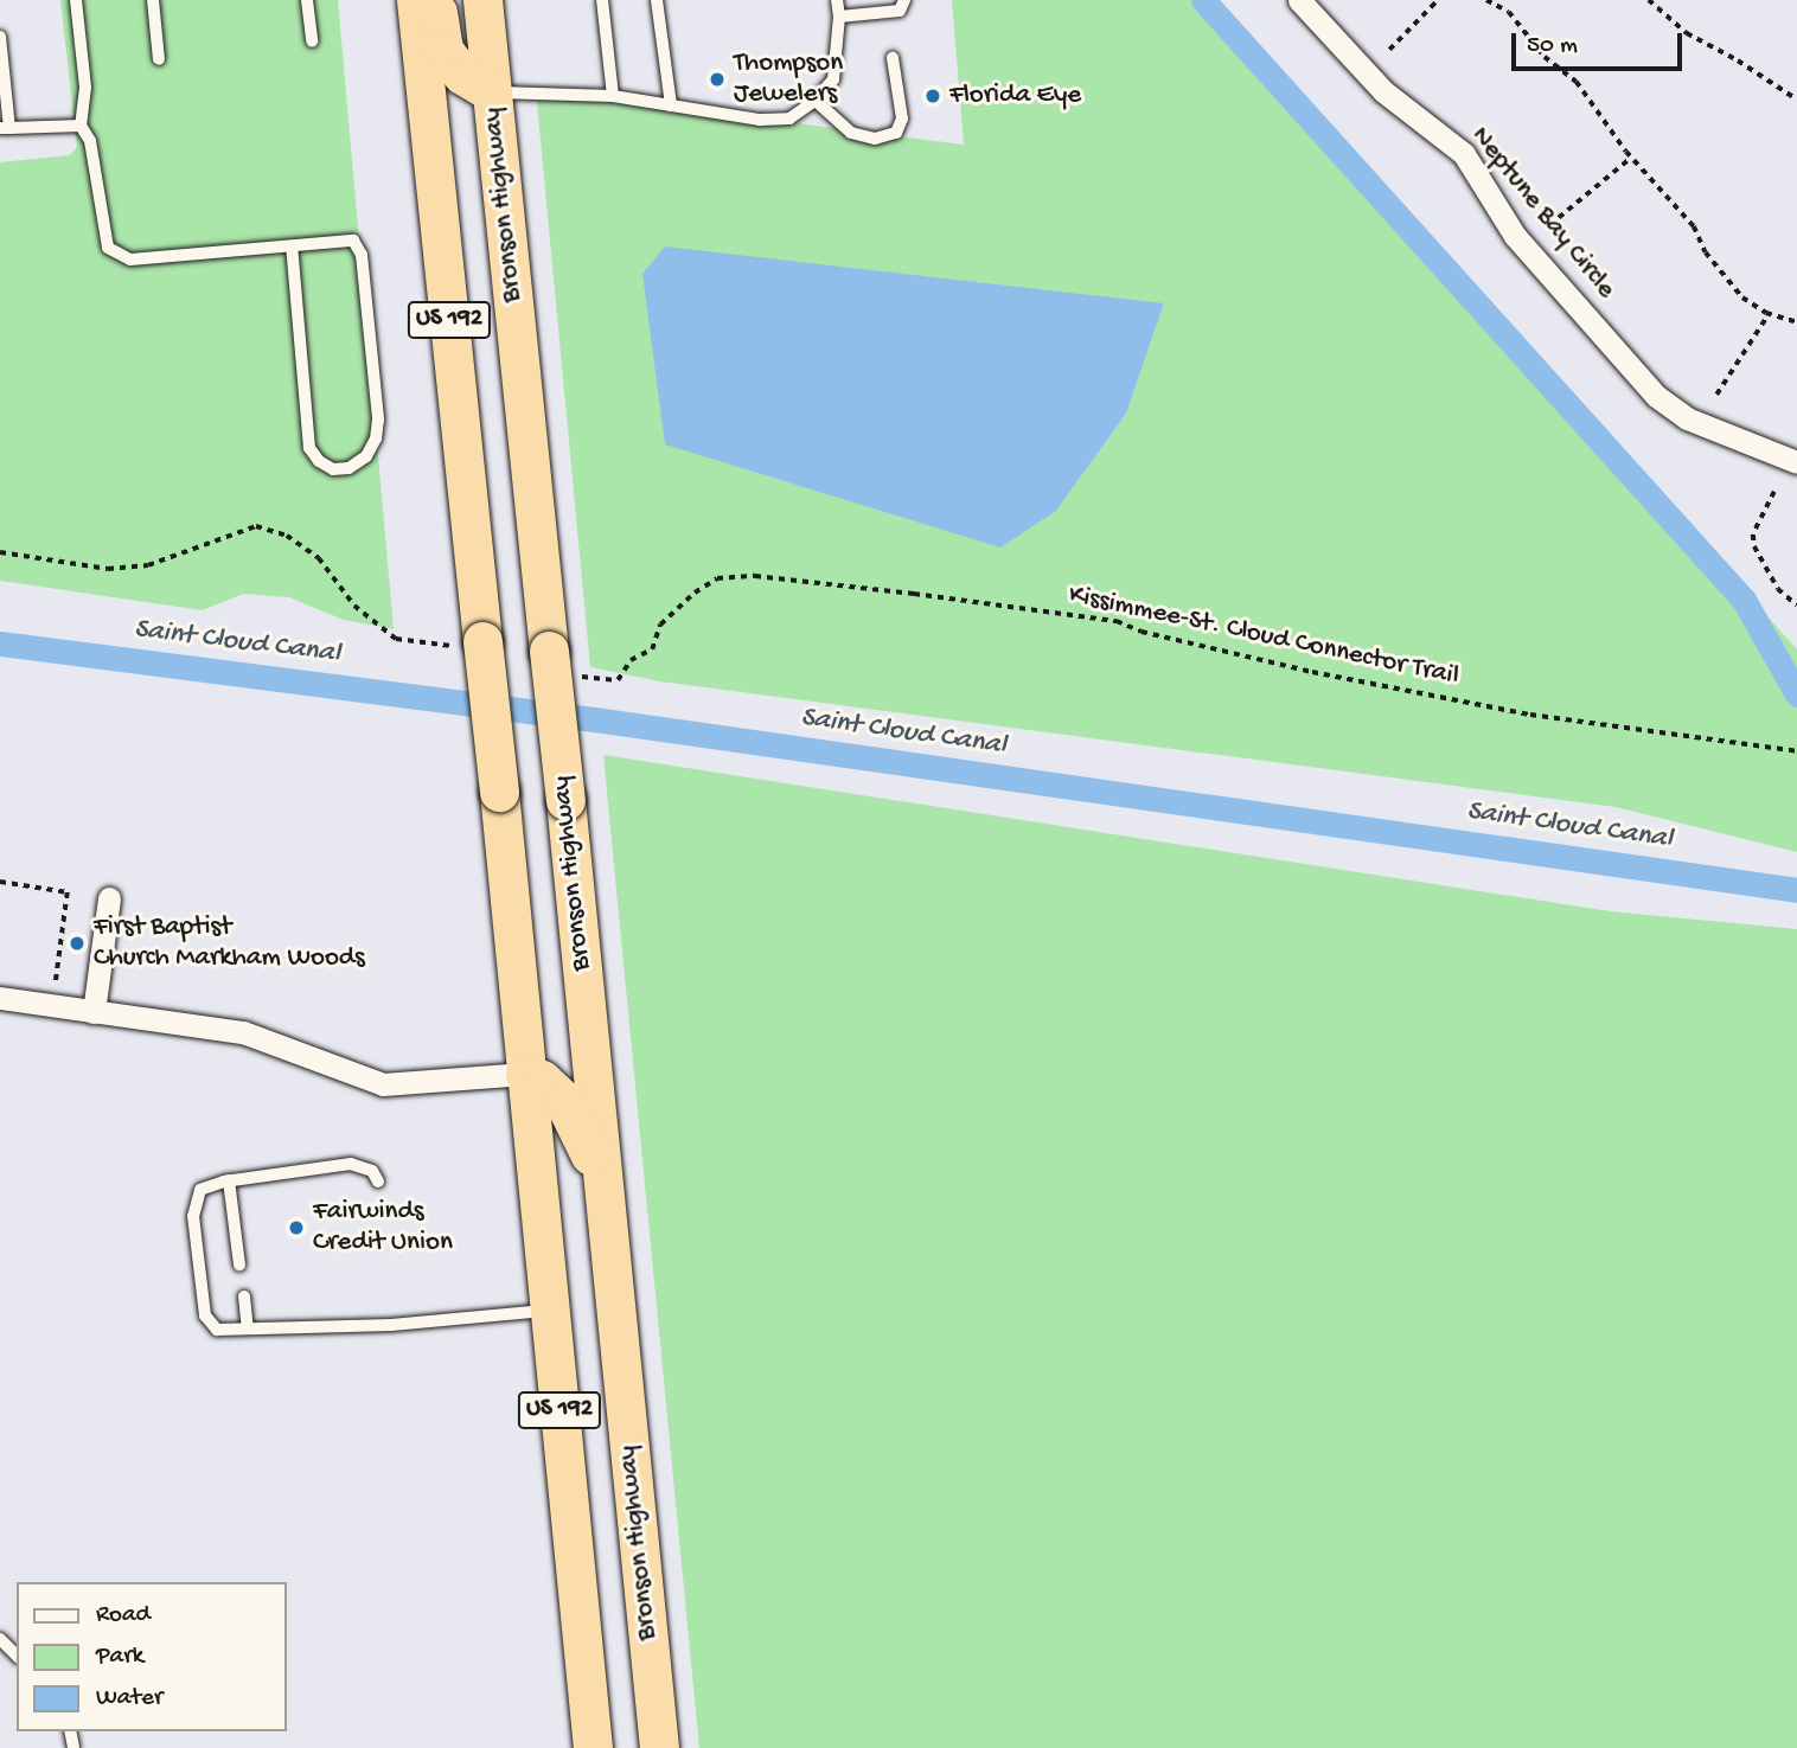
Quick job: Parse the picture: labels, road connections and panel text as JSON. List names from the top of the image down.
{
  "streets": {
    "highway": ["Bronson Highway", "US 192"],
    "street": ["Neptune Bay Circle"],
    "path": ["Kissimmee-St. Cloud Connector Trail"]
  },
  "water": ["Saint Cloud Canal"],
  "places": [
    "Thompson Jewelers",
    "Florida Eye",
    "First Baptist Church Markham Woods",
    "Fairwinds Credit Union"
  ],
  "legend": ["Road", "Park", "Water"],
  "scale_bar": "50 m"
}
